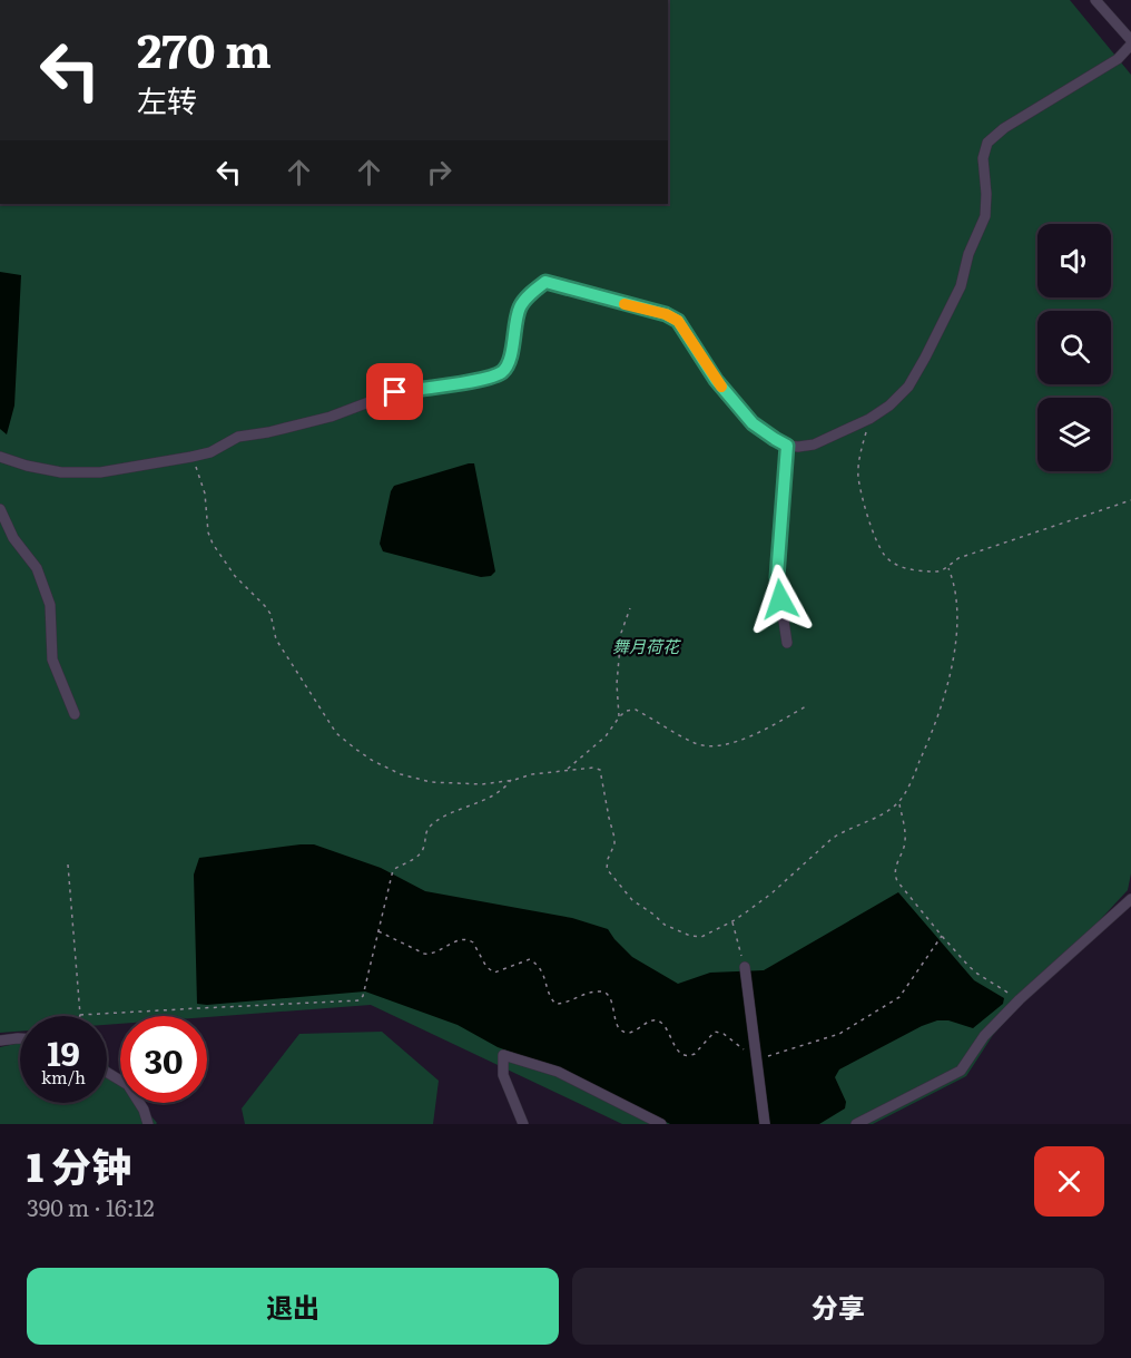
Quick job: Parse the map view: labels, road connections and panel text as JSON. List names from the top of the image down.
{
  "parks": ["舞月荷花"],
  "page": {
    "turn": ["270 m", "左转"],
    "speed": "19 km/h",
    "limit": "30",
    "heading": ["1 分钟", "390 m · 16:12"],
    "buttons": ["退出", "分享"]
  }
}
